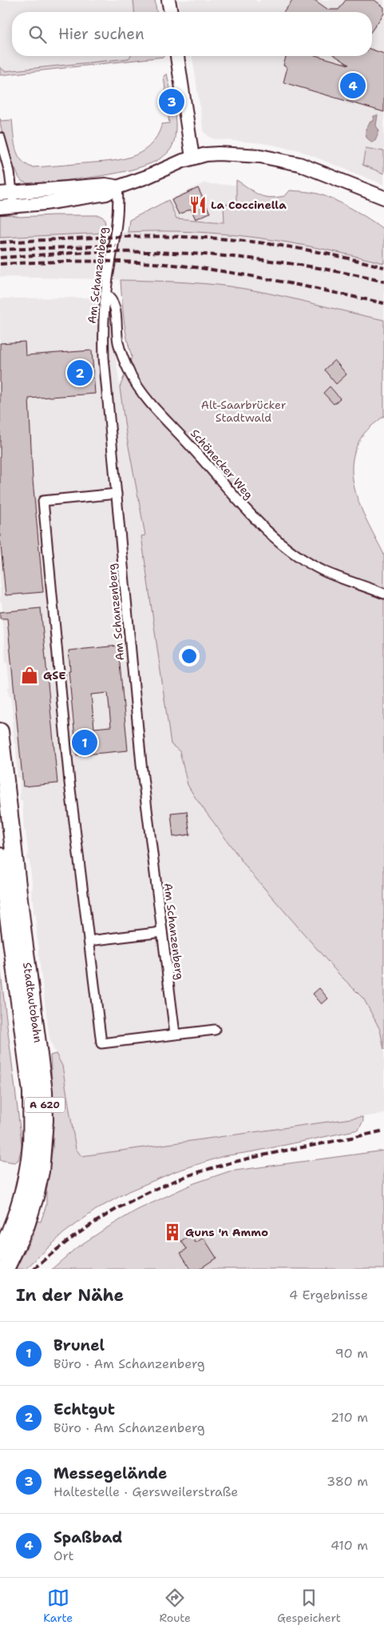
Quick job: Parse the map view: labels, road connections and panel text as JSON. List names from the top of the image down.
{
  "streets": {
    "highway": ["Stadtautobahn", "A 620"],
    "street": ["Am Schanzenberg", "Schönecker Weg"]
  },
  "crossings": [
    ["Am Schanzenberg", "Schönecker Weg"]
  ],
  "parks": ["Alt-Saarbrücker Stadtwald"],
  "places": {
    "restaurant": ["La Coccinella"],
    "shop": ["GSE"],
    "building": ["Guns 'n Ammo"]
  },
  "page": {
    "search": "Hier suchen",
    "pins": [
      "4",
      "3",
      "2",
      "1"
    ],
    "heading": ["In der Nähe", "4 Ergebnisse"],
    "list": [
      {
        "mark": "1",
        "name": "Brunel",
        "note": "Büro · Am Schanzenberg",
        "value": "90 m"
      },
      {
        "mark": "2",
        "name": "Echtgut",
        "note": "Büro · Am Schanzenberg",
        "value": "210 m"
      },
      {
        "mark": "3",
        "name": "Messegelände",
        "note": "Haltestelle · Gersweilerstraße",
        "value": "380 m"
      },
      {
        "mark": "4",
        "name": "Spaßbad",
        "note": "Ort",
        "value": "410 m"
      }
    ],
    "nav": ["Karte", "Route", "Gespeichert"]
  }
}
